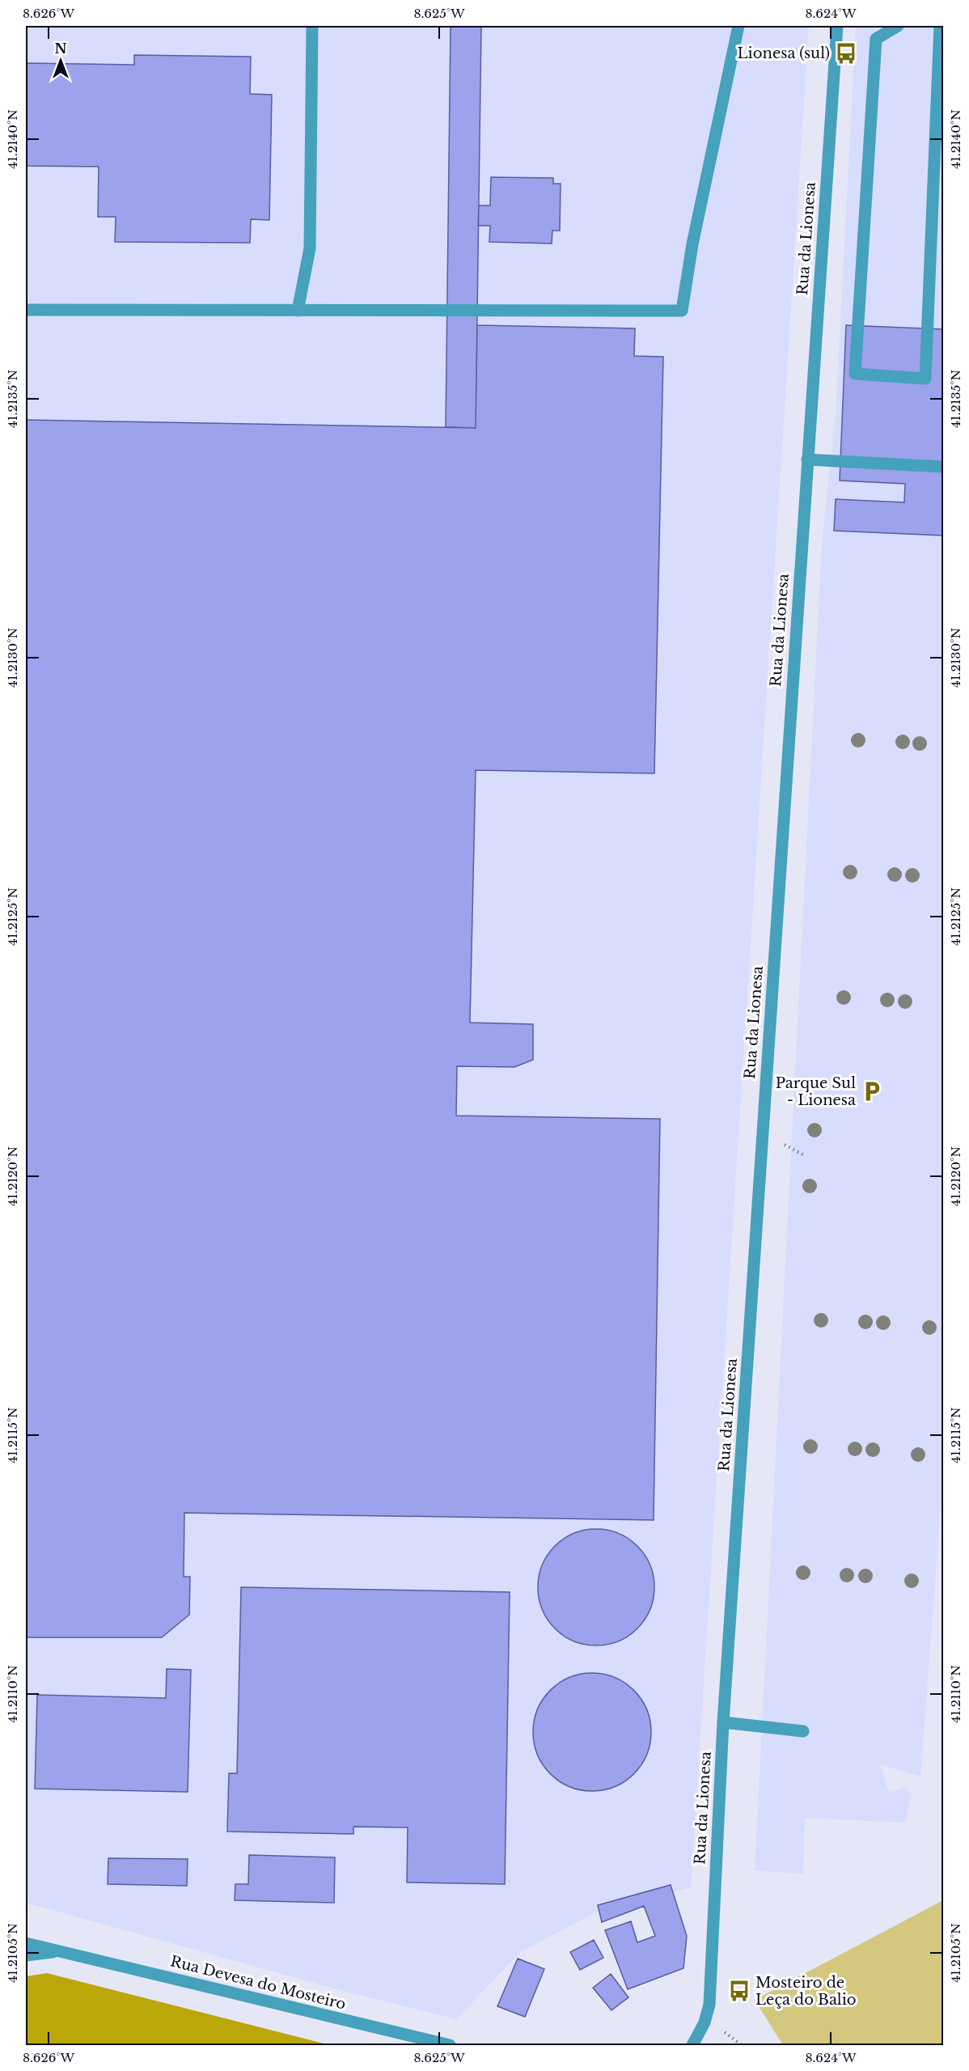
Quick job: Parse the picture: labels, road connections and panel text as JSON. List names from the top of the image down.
{
  "streets": {
    "street": ["Rua da Lionesa", "Rua Devesa do Mosteiro"]
  },
  "places": {
    "bus stop": ["Lionesa (sul)", "Mosteiro de Leça do Balio"],
    "parking": ["Parque Sul - Lionesa"]
  },
  "north": "top",
  "coordinates": [
    "8.626°W",
    "8.625°W",
    "8.624°W",
    "41.2140°N",
    "41.2135°N",
    "41.2130°N",
    "41.2125°N",
    "41.2120°N",
    "41.2115°N",
    "41.2110°N",
    "41.2105°N"
  ]
}
